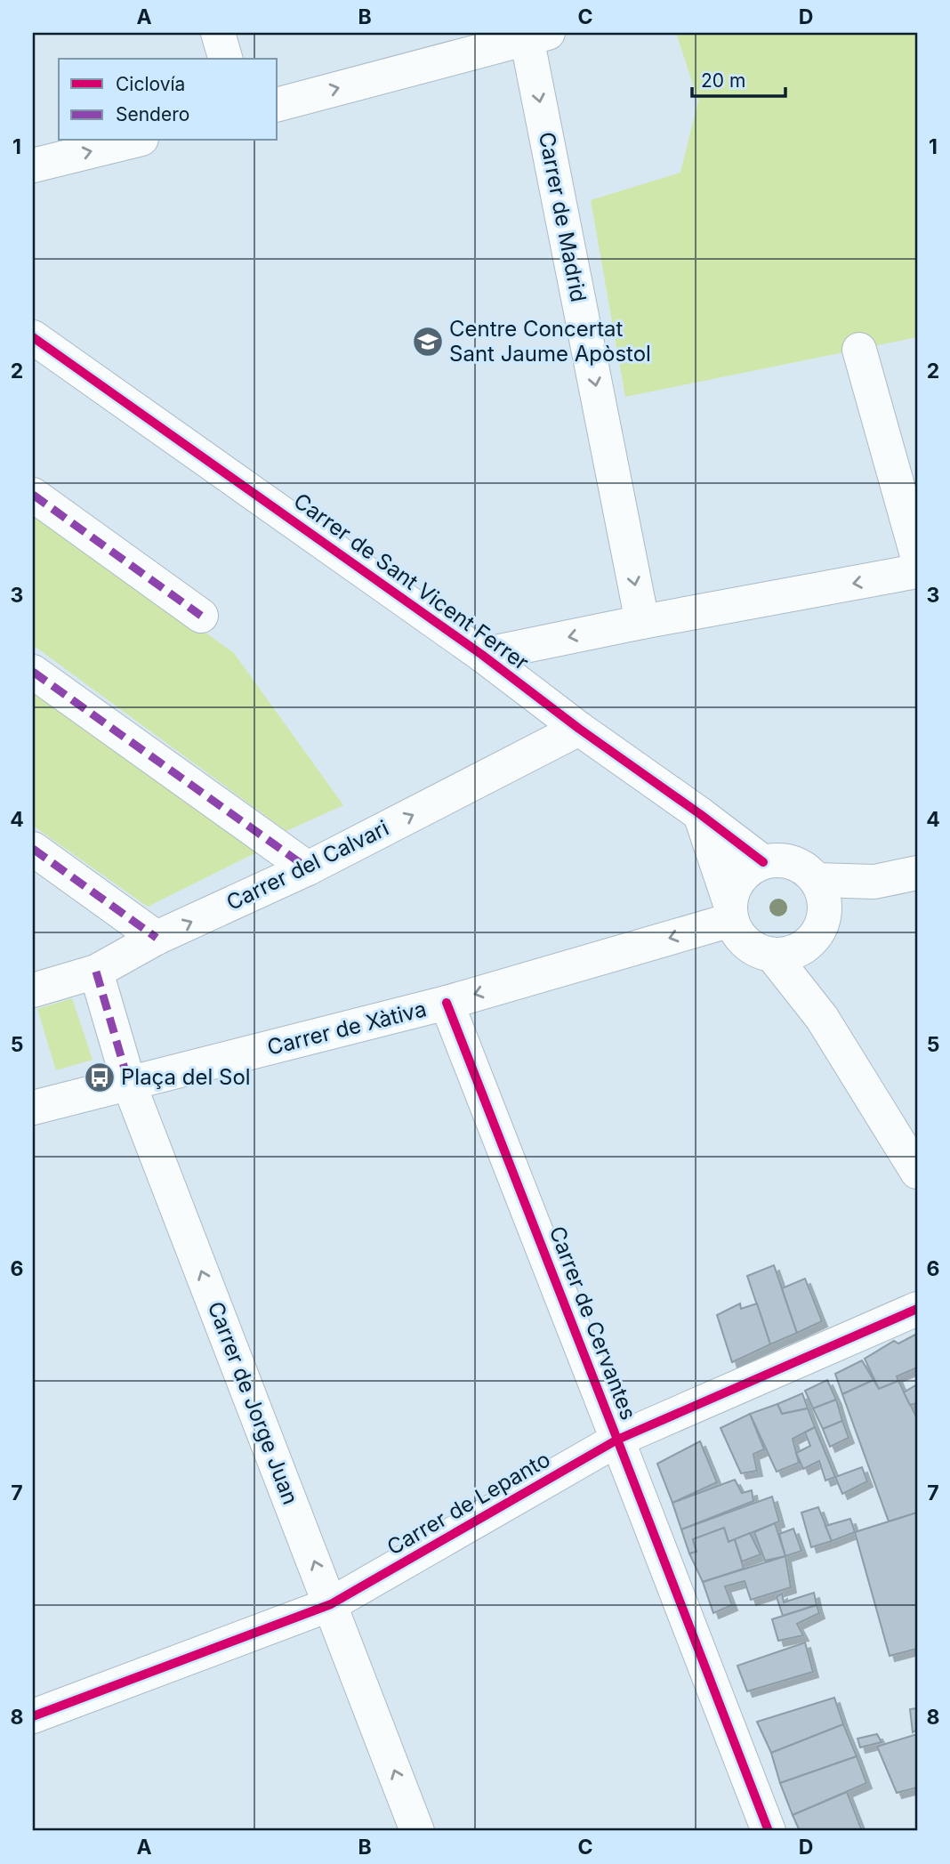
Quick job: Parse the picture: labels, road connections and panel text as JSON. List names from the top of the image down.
{
  "streets": {
    "street": [
      "Carrer de Madrid",
      "Carrer de Sant Vicent Ferrer",
      "Carrer del Calvari",
      "Carrer de Xàtiva",
      "Carrer de Cervantes",
      "Carrer de Jorge Juan",
      "Carrer de Lepanto"
    ]
  },
  "crossings": [
    ["Carrer de Sant Vicent Ferrer", "Carrer del Calvari"],
    ["Carrer de Sant Vicent Ferrer", "Carrer de Xàtiva"],
    ["Carrer del Calvari", "Carrer de Jorge Juan"],
    ["Carrer de Xàtiva", "Carrer de Cervantes"],
    ["Carrer de Xàtiva", "Carrer de Jorge Juan"],
    ["Carrer de Cervantes", "Carrer de Lepanto"],
    ["Carrer de Jorge Juan", "Carrer de Lepanto"]
  ],
  "one_way": ["Carrer del Calvari", "Carrer de Xàtiva", "Carrer de Jorge Juan"],
  "places": {
    "school or university": ["Centre Concertat Sant Jaume Apòstol"],
    "bus stop": ["Plaça del Sol"]
  },
  "legend": ["Ciclovía", "Sendero"],
  "scale_bar": "20 m",
  "grid": {
    "columns": [
      "A",
      "B",
      "C",
      "D"
    ],
    "rows": [
      "1",
      "2",
      "3",
      "4",
      "5",
      "6",
      "7",
      "8"
    ]
  }
}
